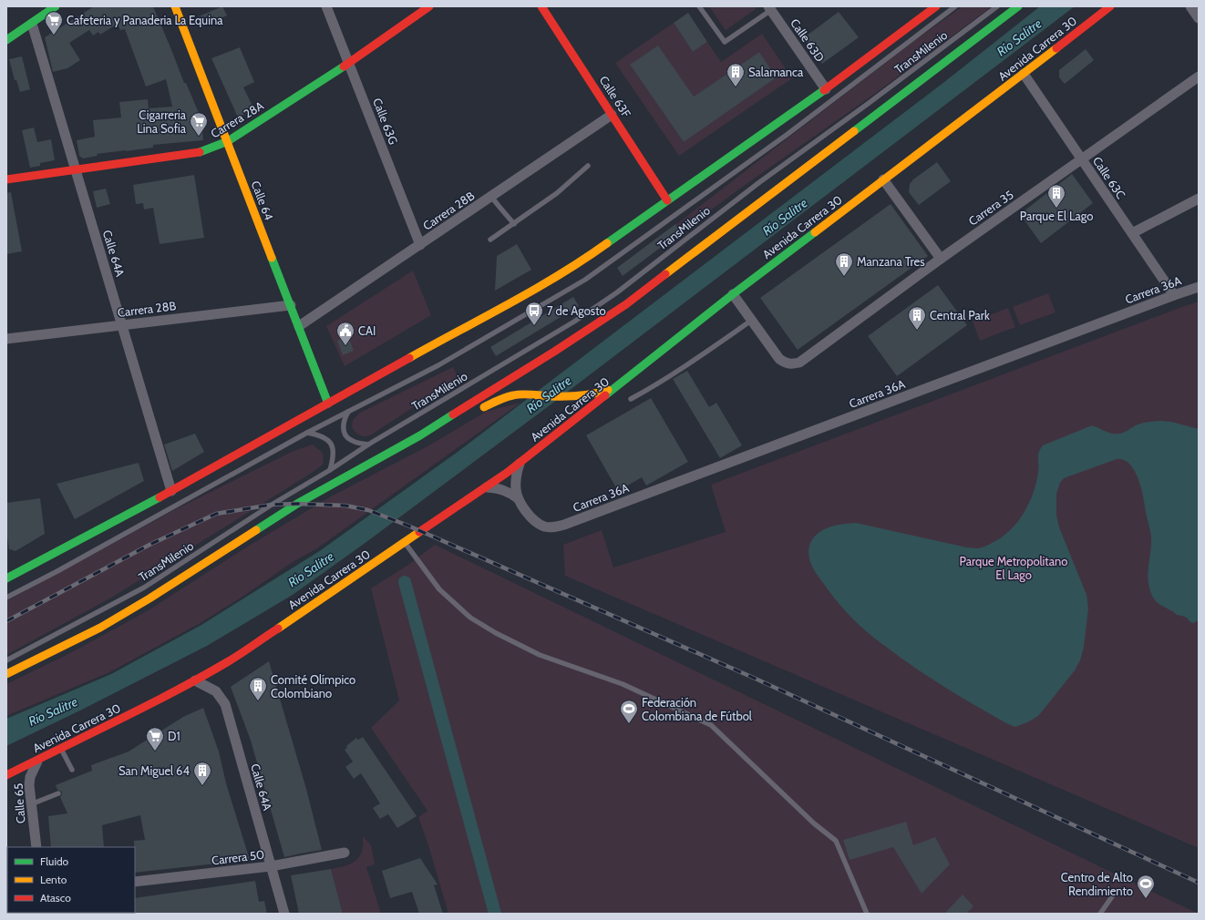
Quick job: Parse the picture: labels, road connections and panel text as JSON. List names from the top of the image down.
{
  "streets": {
    "main road": [
      "Avenida Carrera 30",
      "Calle 63F",
      "Carrera 28A",
      "Calle 64"
    ],
    "street": [
      "Calle 63D",
      "Calle 63G",
      "Calle 63C",
      "Carrera 35",
      "Carrera 28B",
      "Calle 64A",
      "Carrera 36A",
      "Calle 65",
      "Carrera 50"
    ],
    "lane": ["TransMilenio"]
  },
  "crossings": [
    ["Avenida Carrera 30", "Calle 63C"],
    ["Avenida Carrera 30", "Calle 64A"],
    ["Avenida Carrera 30", "Calle 65"],
    ["Calle 63F", "Carrera 28B"],
    ["Carrera 28A", "Calle 63G"],
    ["Carrera 28A", "Calle 64"],
    ["Carrera 28A", "Calle 64A"],
    ["Calle 63G", "Carrera 28B"],
    ["Calle 63C", "Carrera 35"],
    ["Calle 63C", "Carrera 36A"],
    ["Calle 64", "Carrera 28B"],
    ["Carrera 28B", "Calle 64A"],
    ["Calle 64A", "Carrera 50"]
  ],
  "water": ["Río Salitre"],
  "parks": ["Parque Metropolitano El Lago"],
  "places": {
    "supermarket": ["Cafeteria y Panaderia La Equina", "Cigarreria Lina Sofia", "D1"],
    "building": [
      "Salamanca",
      "Parque El Lago",
      "Manzana Tres",
      "Central Park",
      "Comité Olímpico Colombiano",
      "San Miguel 64"
    ],
    "bus stop": ["7 de Agosto"],
    "public building": ["CAI"],
    "sports": ["Federación Colombiana de Fútbol", "Centro de Alto Rendimiento"]
  },
  "legend": ["Fluido", "Lento", "Atasco"]
}
